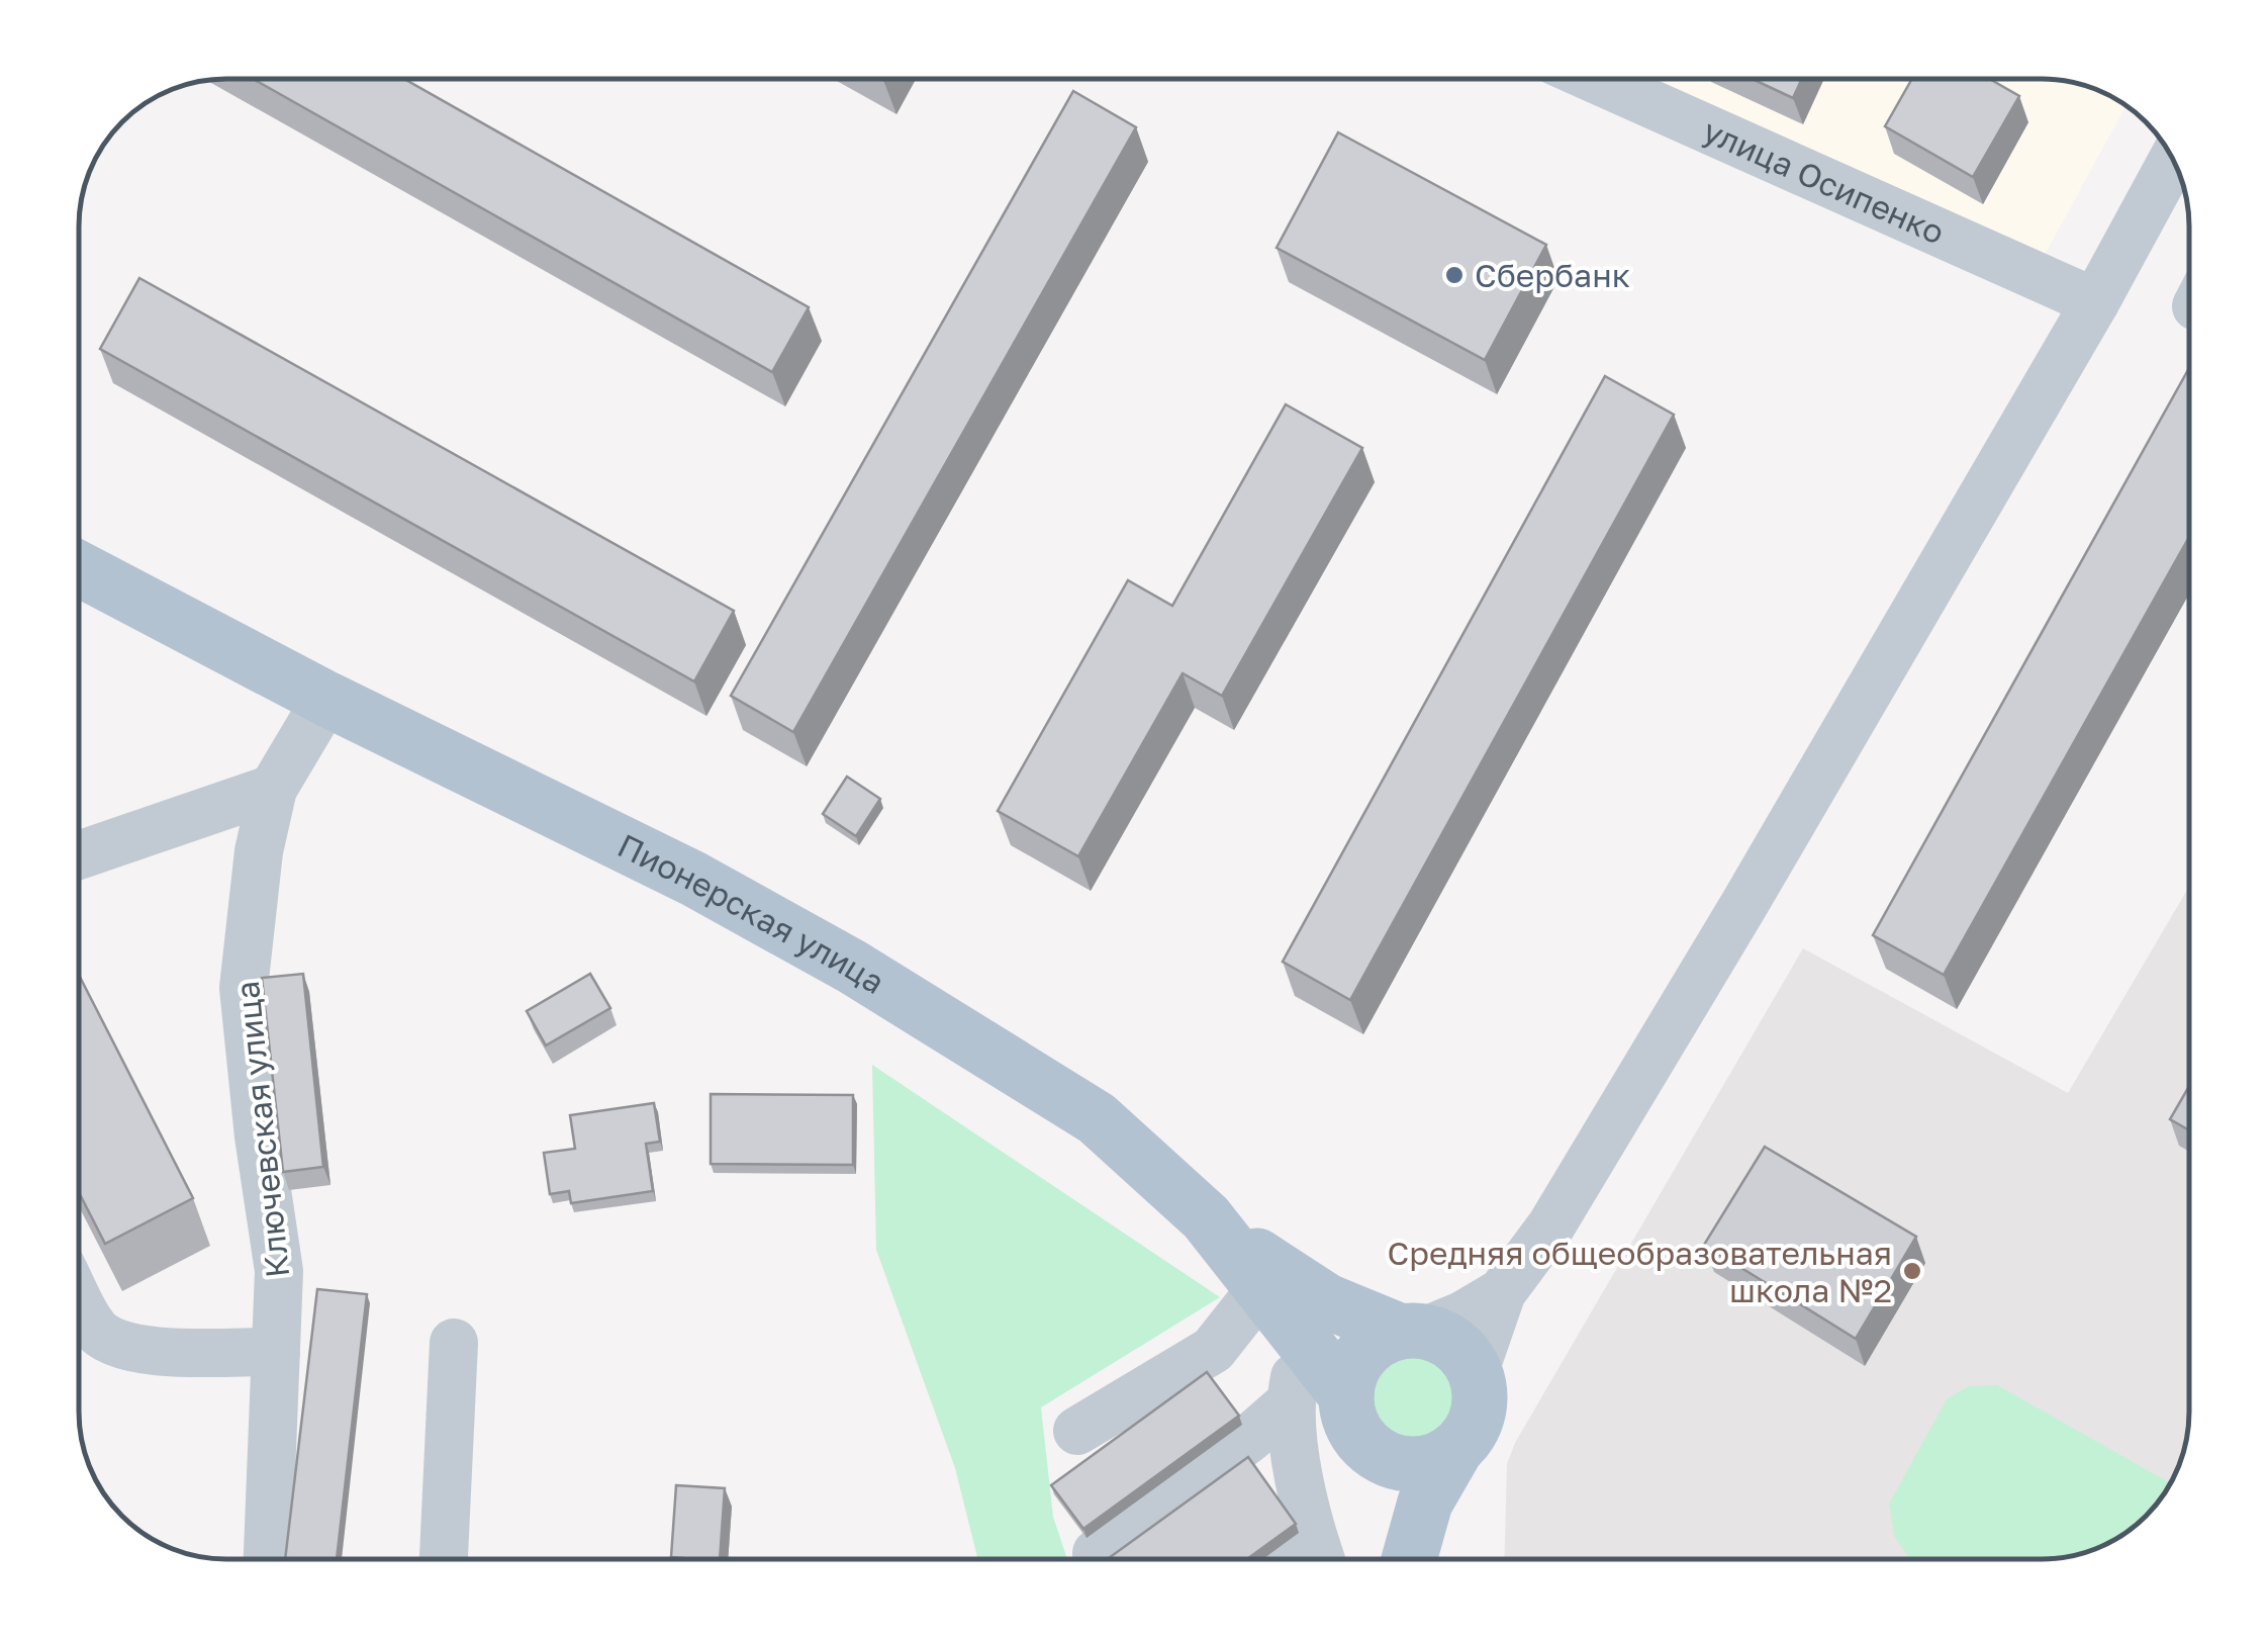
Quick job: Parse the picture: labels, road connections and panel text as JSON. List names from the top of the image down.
{
  "streets": {
    "main road": ["Пионерская улица"],
    "street": ["улица Осипенко", "Ключевская улица"]
  },
  "crossings": [
    ["Пионерская улица", "Ключевская улица"]
  ],
  "places": ["Сбербанк", "Средняя общеобразовательная школа №2"]
}
